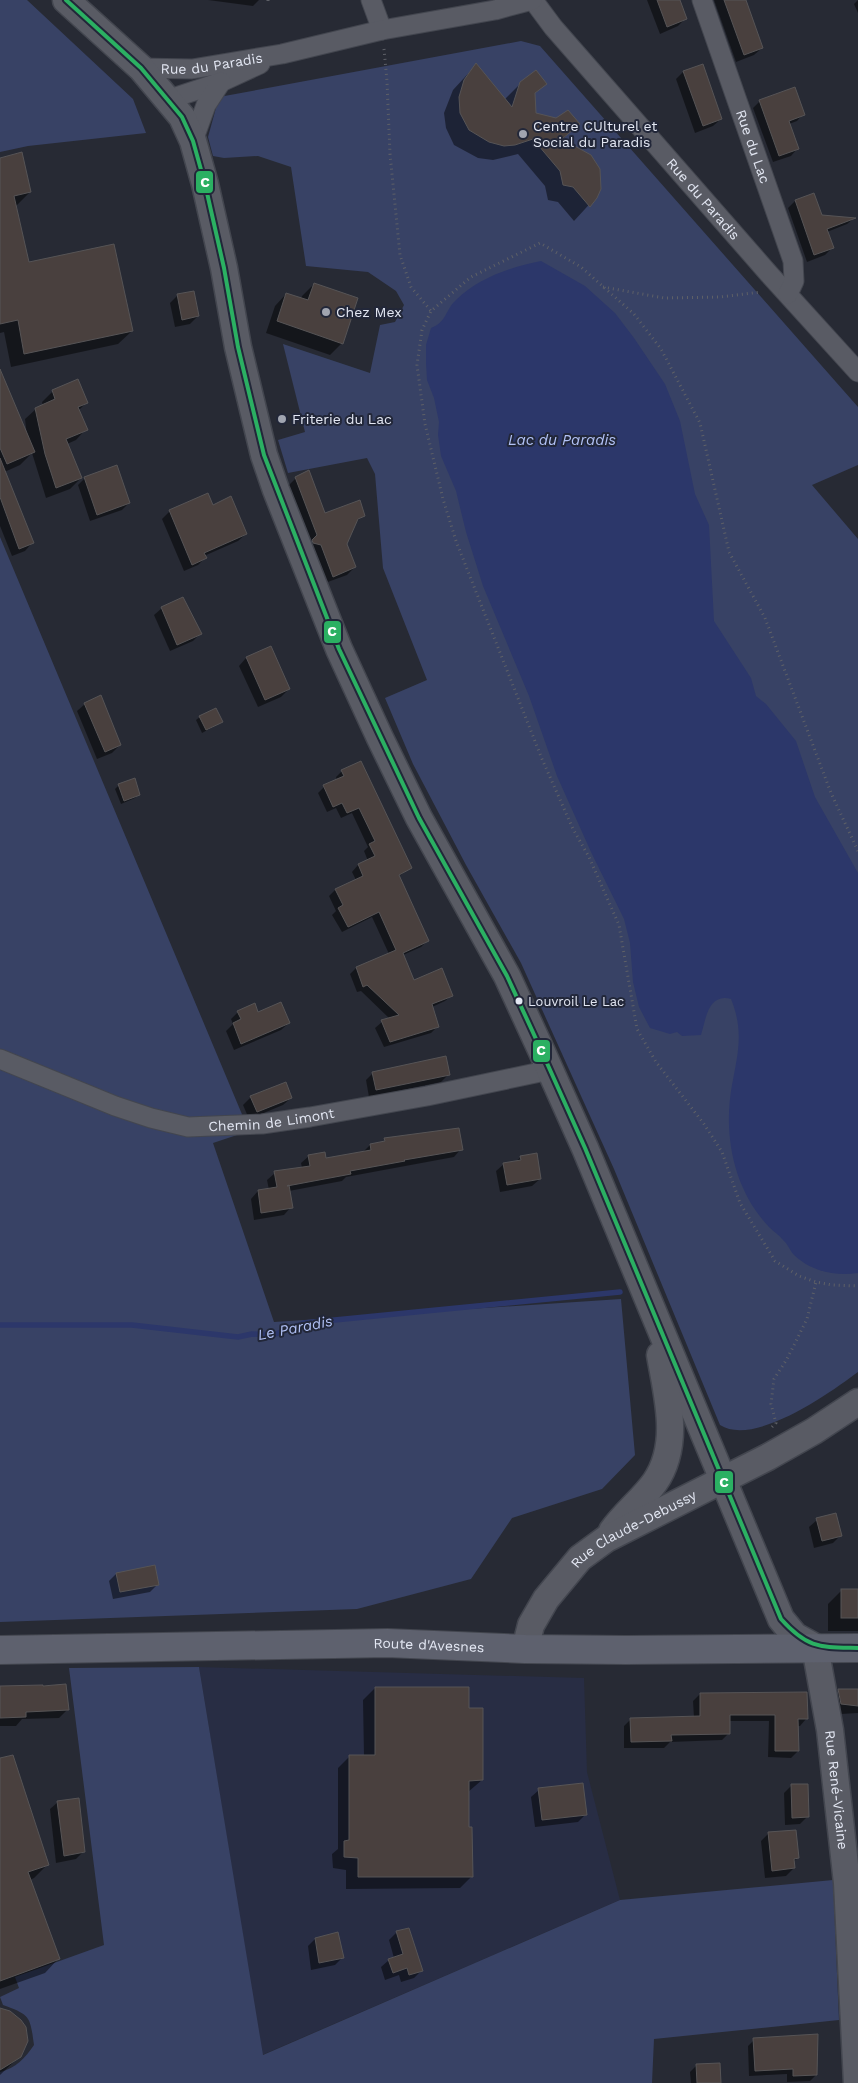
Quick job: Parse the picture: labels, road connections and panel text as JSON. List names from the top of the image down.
{
  "streets": {
    "main road": ["Rue Claude-Debussy", "Route d'Avesnes", "Rue René-Vicaine"],
    "street": ["Rue du Paradis", "Rue du Lac", "Chemin de Limont"]
  },
  "crossings": [
    ["Rue du Paradis", "Rue du Lac"],
    ["Rue Claude-Debussy", "Route d'Avesnes"],
    ["Route d'Avesnes", "Rue René-Vicaine"]
  ],
  "water": ["Lac du Paradis", "Le Paradis"],
  "places": [
    "Centre CUlturel et Social du Paradis",
    "Chez Mex",
    "Friterie du Lac",
    "Louvroil Le Lac"
  ],
  "lines": ["transit line C"]
}
